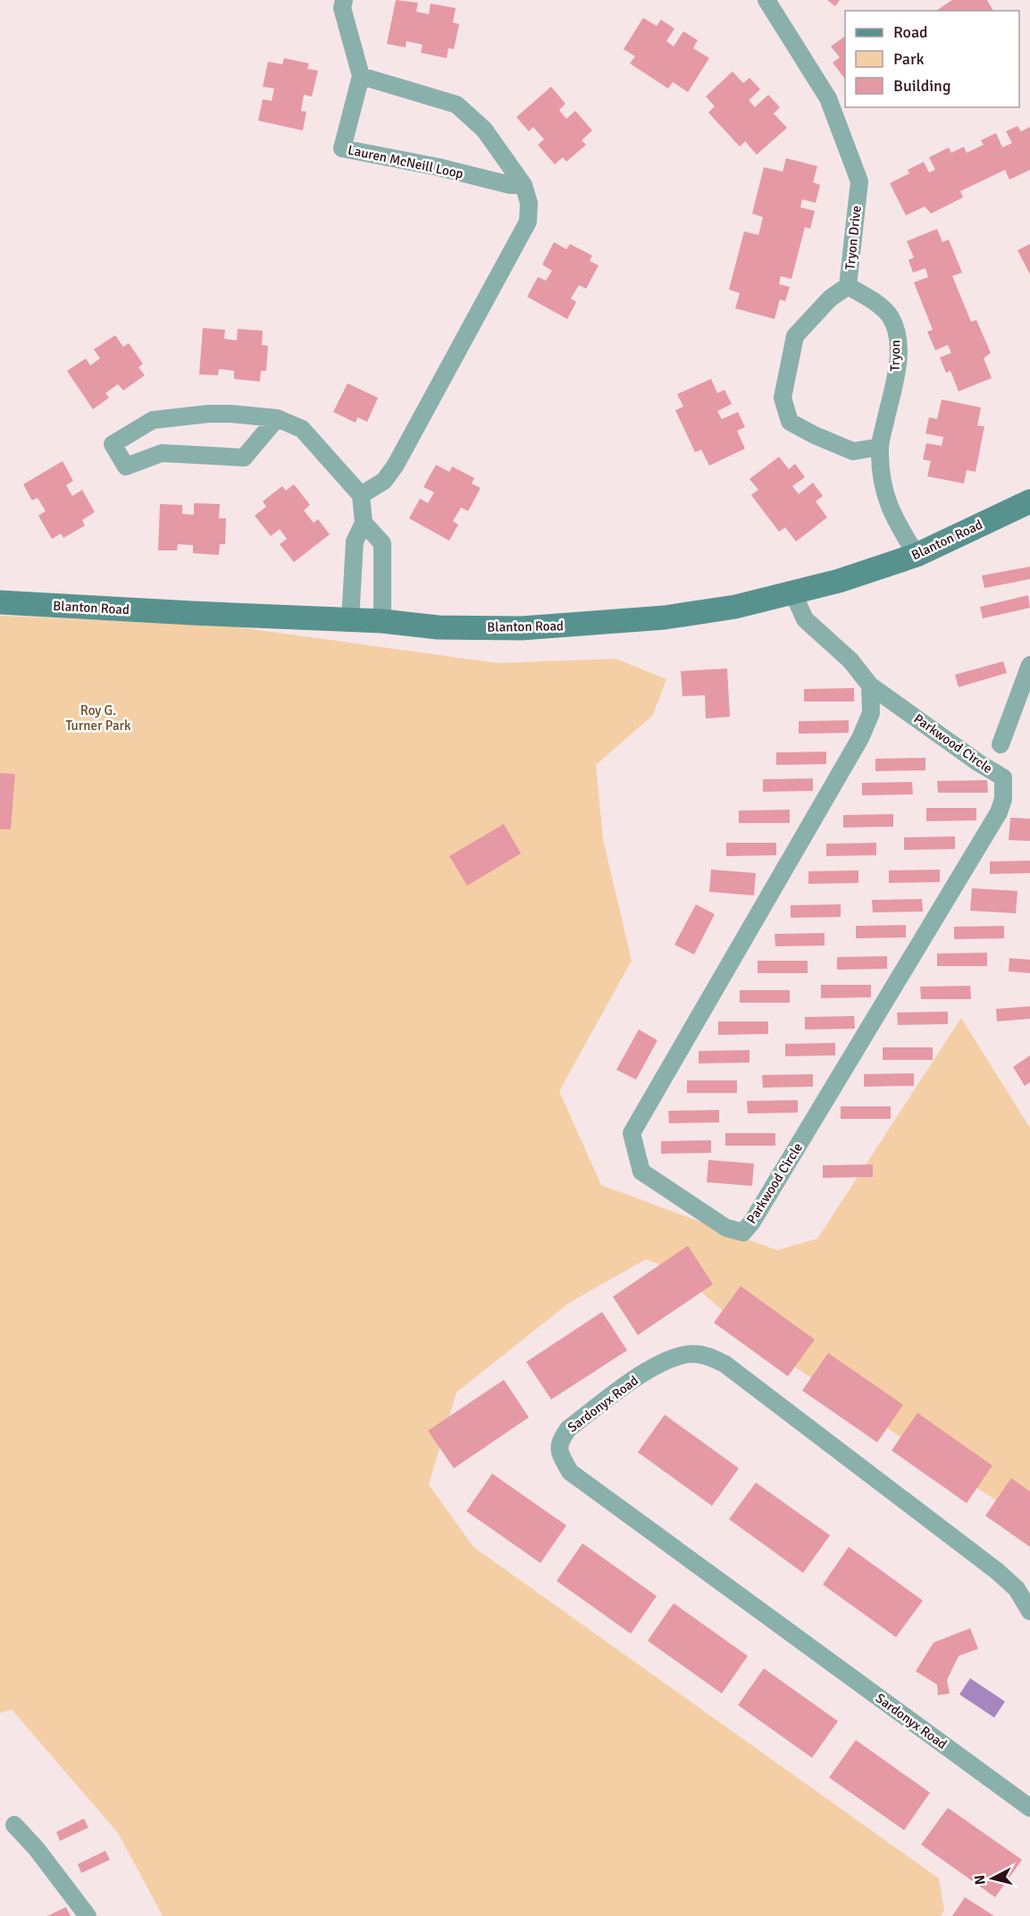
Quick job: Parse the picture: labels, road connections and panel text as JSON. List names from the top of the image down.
{
  "streets": {
    "street": [
      "Lauren McNeill Loop",
      "Tryon Drive",
      "Tryon",
      "Blanton Road",
      "Parkwood Circle",
      "Sardonyx Road"
    ]
  },
  "crossings": [
    ["Tryon Drive", "Tryon"],
    ["Blanton Road", "Parkwood Circle"]
  ],
  "parks": ["Roy G. Turner Park"],
  "legend": ["Road", "Park", "Building"],
  "north": "left"
}
